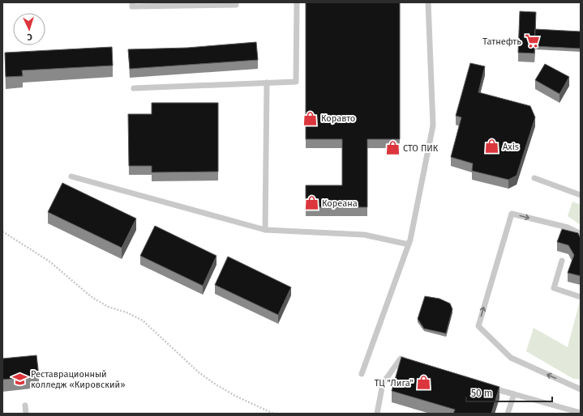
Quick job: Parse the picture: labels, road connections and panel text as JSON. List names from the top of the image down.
{
  "places": {
    "supermarket": ["Татнефть"],
    "shop": [
      "Коравто",
      "Axis",
      "СТО ПИК",
      "Кореана",
      "ТЦ \"Лига\""
    ],
    "school or university": ["Реставрационный колледж «Кировский»"]
  },
  "scale_bar": "50 m",
  "north": "bottom"
}
